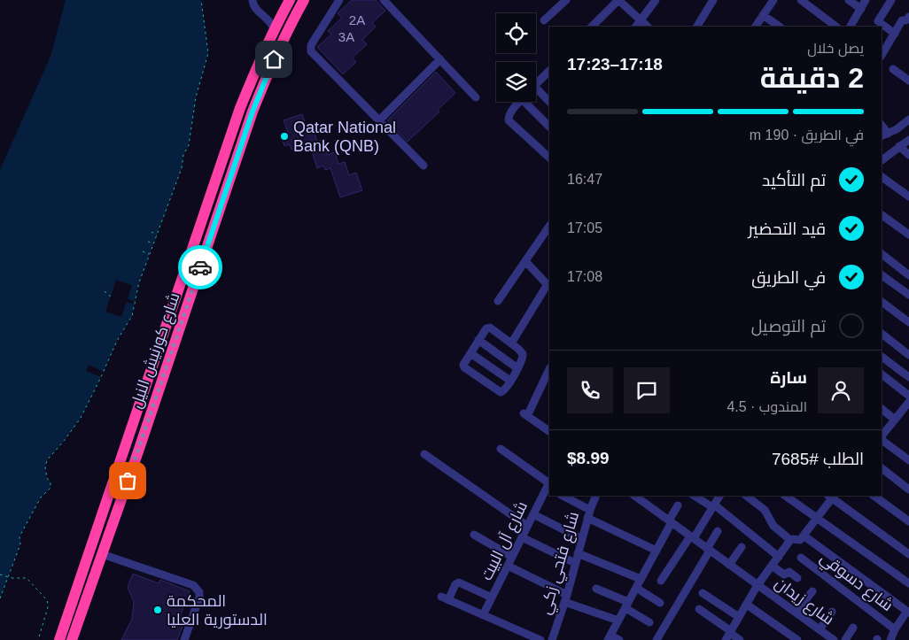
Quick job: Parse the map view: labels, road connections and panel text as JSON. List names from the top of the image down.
{
  "streets": {
    "highway": ["شارع كورنيش النيل"],
    "street": [
      "شارع آل البيت",
      "شارع فتحي زكي",
      "شارع دسوقي",
      "شارع زيدان"
    ]
  },
  "places": ["Qatar National Bank (QNB)", "المحكمة الدستورية العليا"],
  "house_numbers": ["2A", "3A"],
  "page": {
    "heading": ["2 دقيقة", "يصل خلال", "17:18–17:23"],
    "panel": [
      "سارة",
      "المندوب · 4.5",
      "الطلب #7685",
      "$8.99"
    ],
    "bar": "في الطريق · 190 m",
    "list": [
      ["تم التأكيد", "16:47"],
      ["قيد التحضير", "17:05"],
      ["في الطريق", "17:08"],
      "تم التوصيل"
    ]
  }
}
